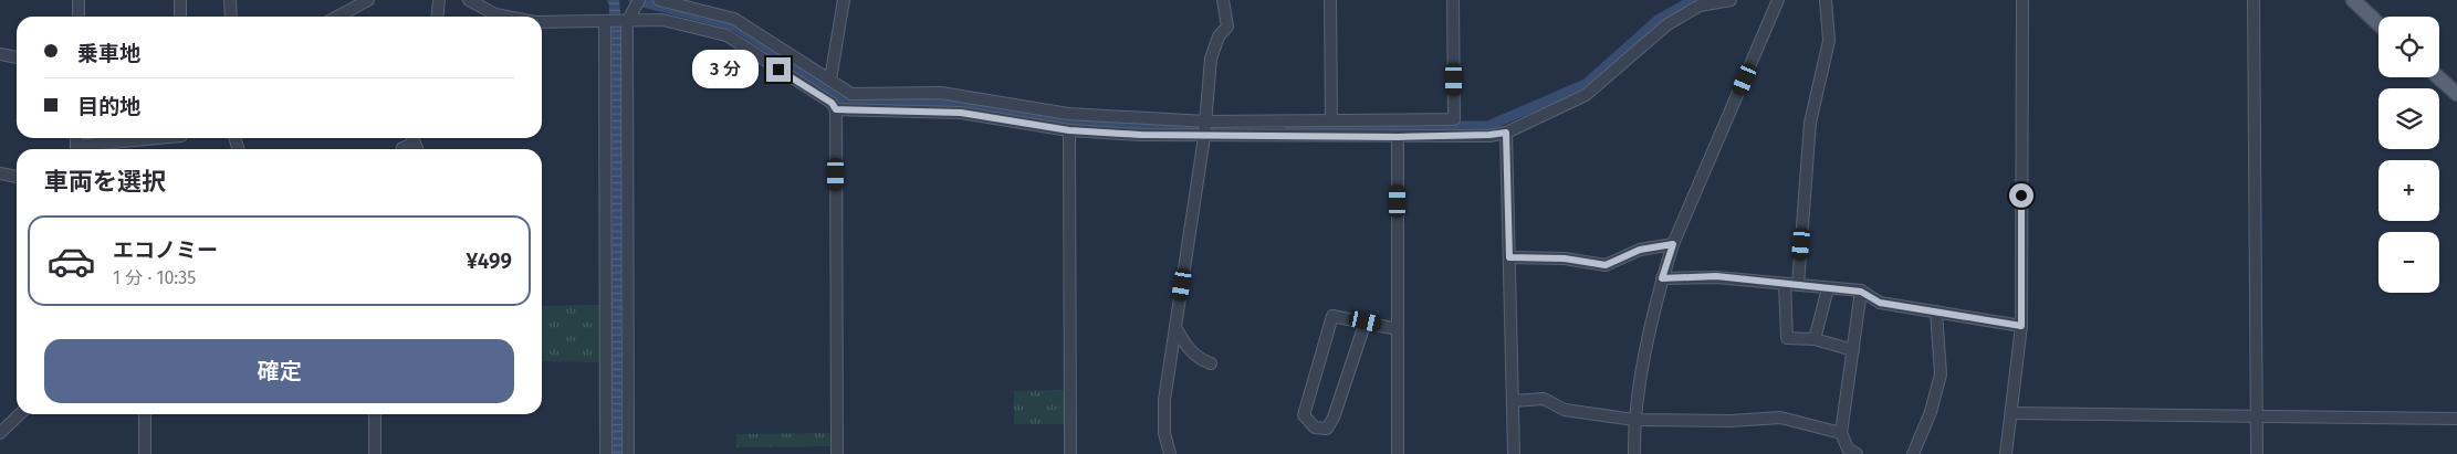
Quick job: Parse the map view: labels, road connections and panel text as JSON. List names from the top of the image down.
{
  "page": {
    "map_buttons": ["+", "−"],
    "banner": ["乗車地", "目的地"],
    "bubble": "3 分",
    "heading": "車両を選択",
    "list": [
      {
        "name": "エコノミー",
        "note": "1 分 · 10:35",
        "value": "¥499"
      }
    ],
    "buttons": "確定"
  }
}
